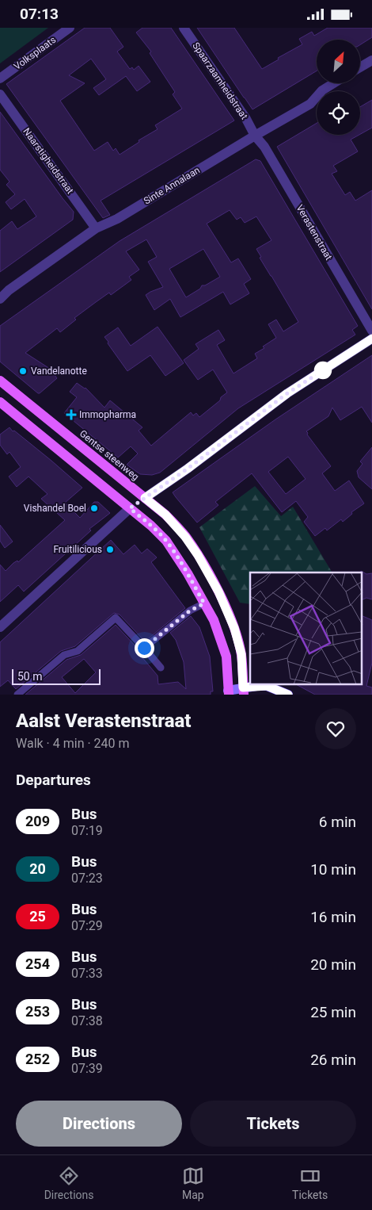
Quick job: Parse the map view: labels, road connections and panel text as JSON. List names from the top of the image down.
{
  "streets": {
    "main road": ["Gentse steenweg"],
    "street": [
      "Volksplaats",
      "Spaarzaamheidstraat",
      "Naarstigheidstraat",
      "Sinte Annalaan",
      "Verastenstraat"
    ]
  },
  "crossings": [
    ["Spaarzaamheidstraat", "Sinte Annalaan"],
    ["Spaarzaamheidstraat", "Verastenstraat"],
    ["Naarstigheidstraat", "Sinte Annalaan"],
    ["Sinte Annalaan", "Verastenstraat"]
  ],
  "places": {
    "other": ["Vandelanotte", "Vishandel Boel", "Fruitilicious"],
    "health": ["Immopharma"]
  },
  "lines": ["bus line 209"],
  "scale_bar": "50 m",
  "north": "top right",
  "page": {
    "status": "07:13",
    "scale": "50 m",
    "heading": [
      ["Aalst Verastenstraat", "Walk · 4 min · 240 m"],
      "Departures"
    ],
    "list": [
      {
        "mark": "209",
        "name": "Bus",
        "note": "07:19",
        "value": "6 min"
      },
      {
        "mark": "20",
        "name": "Bus",
        "note": "07:23",
        "value": "10 min"
      },
      {
        "mark": "25",
        "name": "Bus",
        "note": "07:29",
        "value": "16 min"
      },
      {
        "mark": "254",
        "name": "Bus",
        "note": "07:33",
        "value": "20 min"
      },
      {
        "mark": "253",
        "name": "Bus",
        "note": "07:38",
        "value": "25 min"
      },
      {
        "mark": "252",
        "name": "Bus",
        "note": "07:39",
        "value": "26 min"
      }
    ],
    "buttons": ["Directions", "Tickets"],
    "tabs": ["Directions", "Map", "Tickets"]
  }
}
